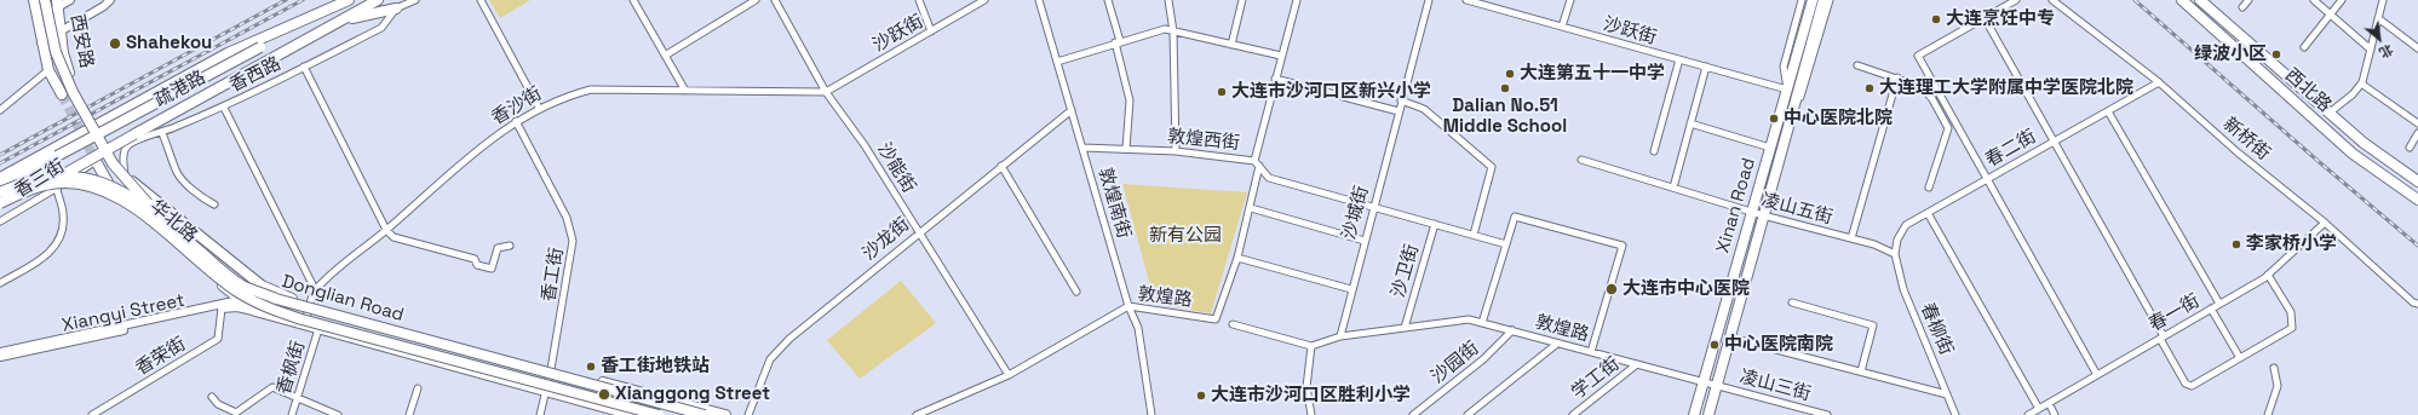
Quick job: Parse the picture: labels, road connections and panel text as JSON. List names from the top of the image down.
{
  "streets": {
    "main road": [
      "西安路",
      "疏港路",
      "西北路",
      "Xinan Road",
      "华北路",
      "Donglian Road"
    ],
    "street": [
      "沙跃街",
      "香西路",
      "香沙街",
      "新桥街",
      "敦煌西街",
      "春二街",
      "沙能街",
      "香三街",
      "敦煌南街",
      "凌山五街",
      "沙城街",
      "沙龙街",
      "沙卫街",
      "香工街",
      "敦煌路",
      "Xiangyi Street",
      "春一街",
      "春柳街",
      "香荣街",
      "沙园街",
      "香枫街",
      "学工街",
      "凌山三街"
    ]
  },
  "crossings": [
    ["沙跃街", "香沙街"],
    ["沙跃街", "沙能街"],
    ["沙跃街", "Xinan Road"],
    ["香沙街", "沙能街"],
    ["香沙街", "香工街"],
    ["新桥街", "春二街"],
    ["新桥街", "春一街"],
    ["敦煌西街", "敦煌南街"],
    ["敦煌西街", "沙城街"],
    ["敦煌西街", "沙卫街"],
    ["敦煌西街", "敦煌路"],
    ["春二街", "凌山五街"],
    ["春二街", "春柳街"],
    ["沙能街", "沙龙街"],
    ["沙能街", "敦煌路"],
    ["香三街", "华北路"],
    ["敦煌南街", "沙龙街"],
    ["敦煌南街", "敦煌路"],
    ["Xinan Road", "凌山五街"],
    ["Xinan Road", "敦煌路"],
    ["Xinan Road", "凌山三街"],
    ["凌山五街", "春柳街"],
    ["沙城街", "敦煌路"],
    ["华北路", "Xiangyi Street"],
    ["沙卫街", "敦煌路"],
    ["敦煌路", "沙园街"],
    ["敦煌路", "学工街"],
    ["敦煌路", "凌山三街"],
    ["Xiangyi Street", "香荣街"]
  ],
  "parks": ["新有公园"],
  "places": [
    "大连烹饪中专",
    "Shahekou",
    "绿波小区",
    "大连第五十一中学",
    "Dalian No.51 Middle School",
    "大连理工大学附属中学医院北院",
    "大连市沙河口区新兴小学",
    "中心医院北院",
    "李家桥小学",
    "大连市中心医院",
    "中心医院南院",
    "香工街地铁站",
    "Xianggong Street",
    "大连市沙河口区胜利小学"
  ],
  "north": "bottom right"
}
